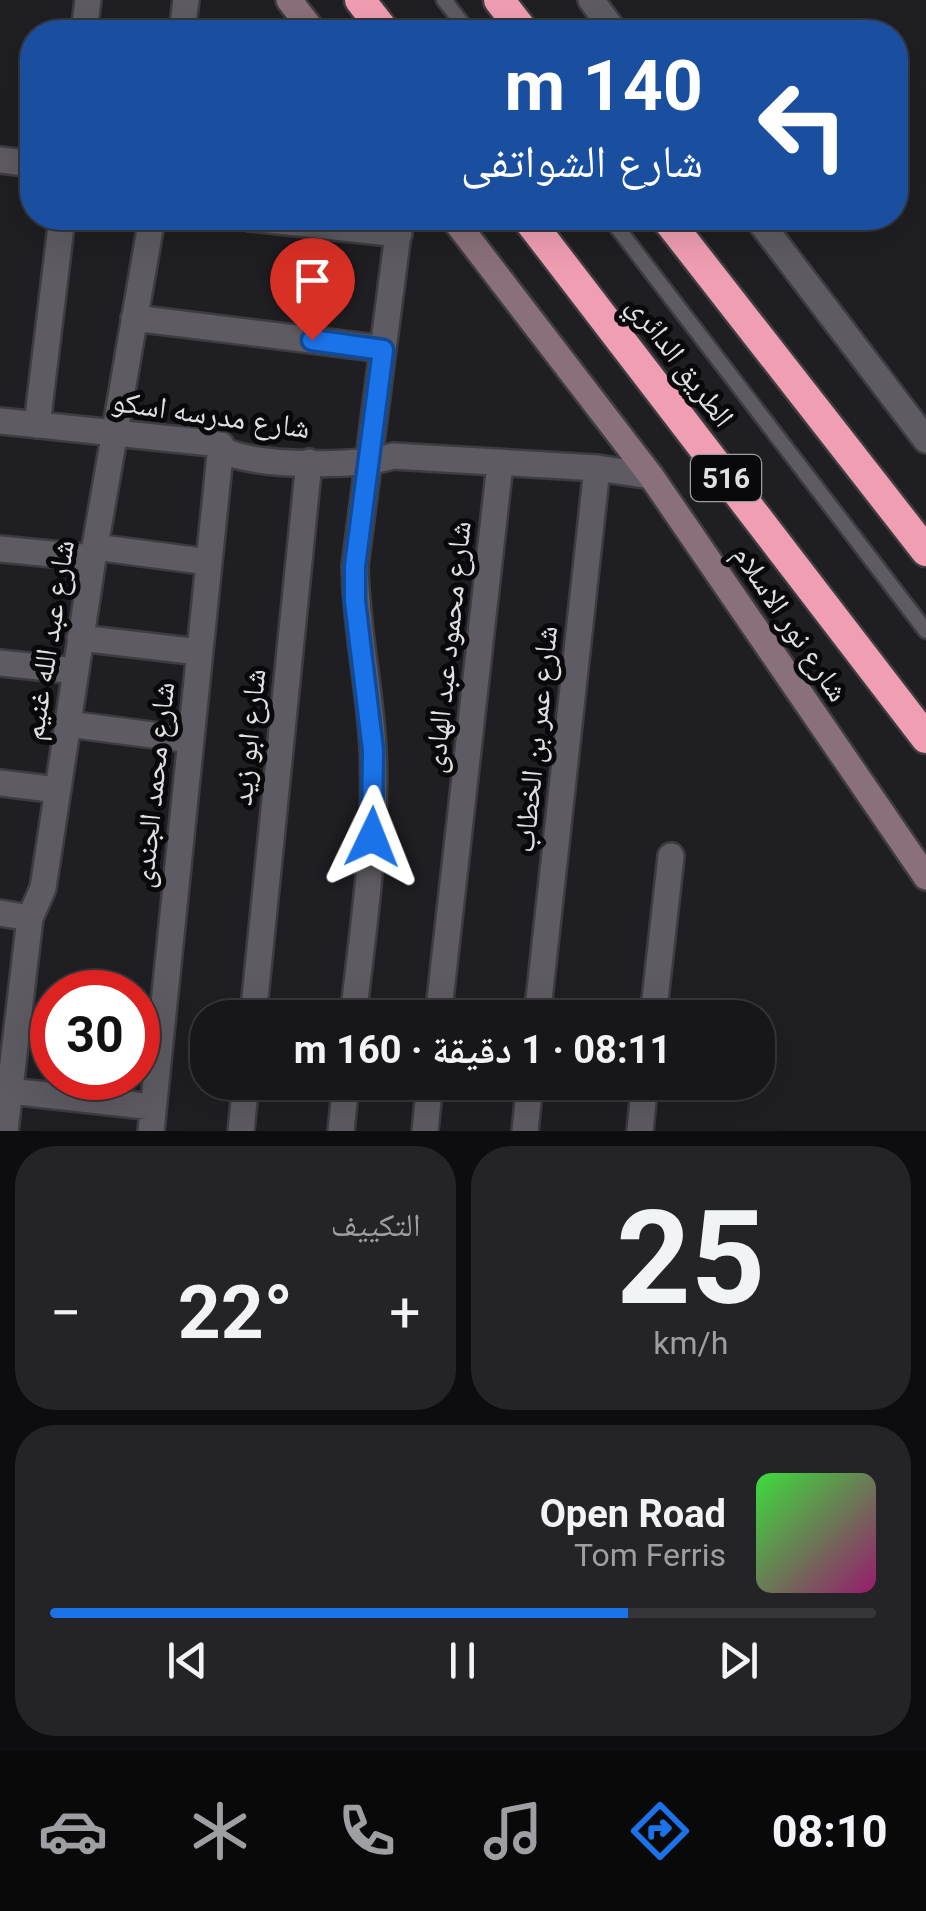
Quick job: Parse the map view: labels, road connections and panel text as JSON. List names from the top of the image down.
{
  "streets": {
    "highway": ["الطريق الدائري", "516"],
    "street": [
      "شارع مدرسه اسكو",
      "شارع نور الاسلام",
      "شارع عبد الله غنيم",
      "شارع محمود عبد الهادى",
      "شارع ابو زيد",
      "شارع عمر بن الخطاب",
      "شارع محمد الجندى"
    ]
  },
  "crossings": [
    ["شارع مدرسه اسكو", "شارع نور الاسلام"],
    ["شارع مدرسه اسكو", "شارع عبد الله غنيم"],
    ["شارع مدرسه اسكو", "شارع محمود عبد الهادى"],
    ["شارع مدرسه اسكو", "شارع ابو زيد"],
    ["شارع مدرسه اسكو", "شارع عمر بن الخطاب"],
    ["شارع مدرسه اسكو", "شارع محمد الجندى"]
  ],
  "page": {
    "turn": ["140 m", "شارع الشواتفى"],
    "limit": "30",
    "trip": "08:11 · 1 دقيقة · 160 m",
    "tile": [
      ["25", "km/h"],
      "التكييف"
    ],
    "heat": ["−", "22°", "+"],
    "song": ["Open Road", "Tom Ferris"],
    "tabs": "08:10"
  }
}
